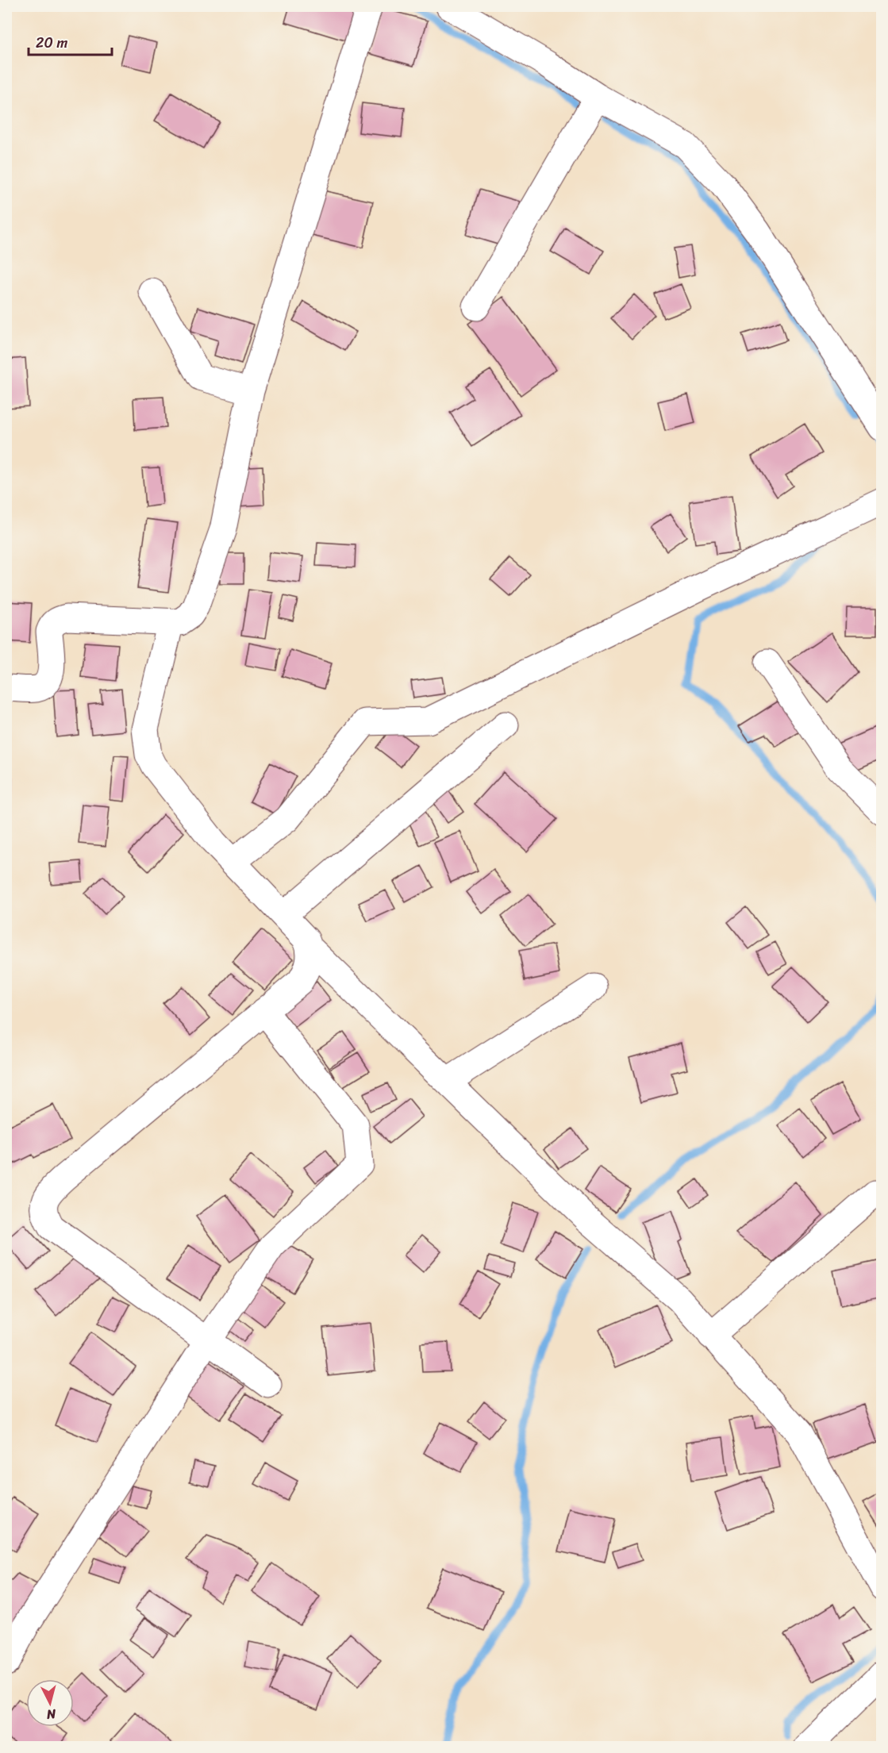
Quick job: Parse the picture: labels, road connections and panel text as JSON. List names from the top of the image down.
{
  "scale_bar": "20 m",
  "north": "bottom"
}
